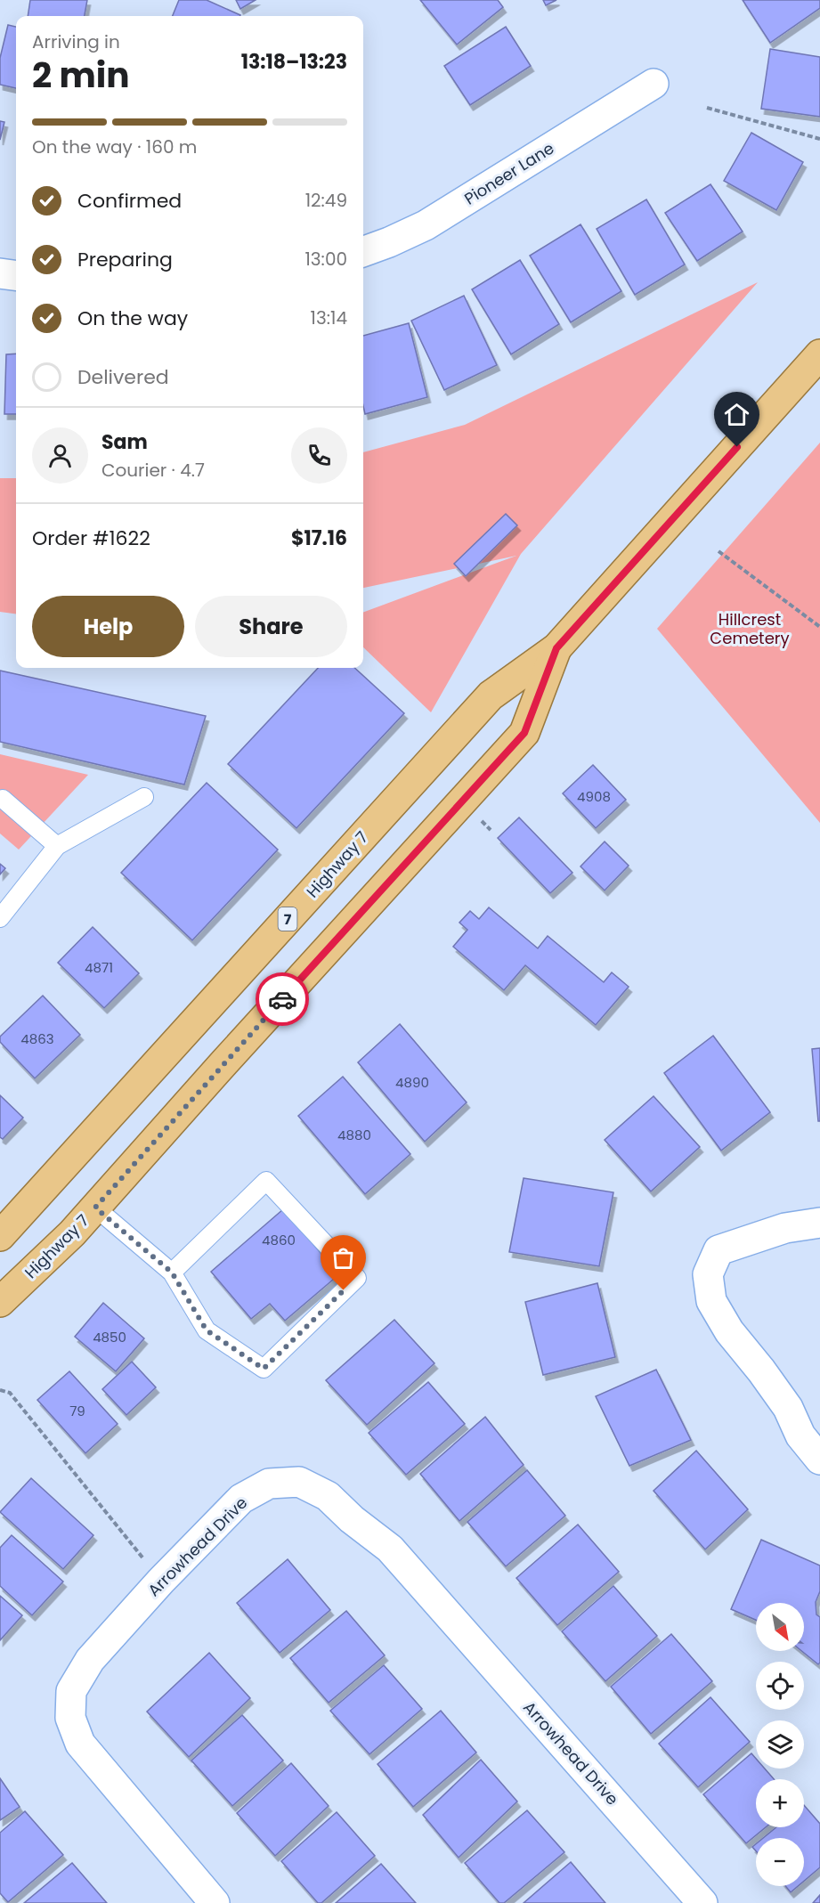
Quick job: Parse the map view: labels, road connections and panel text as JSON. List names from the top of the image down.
{
  "streets": {
    "main road": ["Highway 7", "7"],
    "street": ["Pioneer Lane", "Arrowhead Drive"]
  },
  "parks": ["Hillcrest Cemetery"],
  "house_numbers": [
    "4908",
    "4871",
    "4863",
    "4890",
    "4880",
    "4860",
    "4850",
    "79"
  ],
  "north": "bottom right",
  "page": {
    "heading": ["2 min", "Arriving in", "13:18–13:23"],
    "panel": [
      "Sam",
      "Courier · 4.7",
      "Order #1622",
      "$17.16"
    ],
    "bar": "On the way · 160 m",
    "list": [
      ["Confirmed", "12:49"],
      ["Preparing", "13:00"],
      ["On the way", "13:14"],
      "Delivered"
    ],
    "buttons": ["Help", "Share"],
    "map_buttons": ["+", "−"]
  }
}
